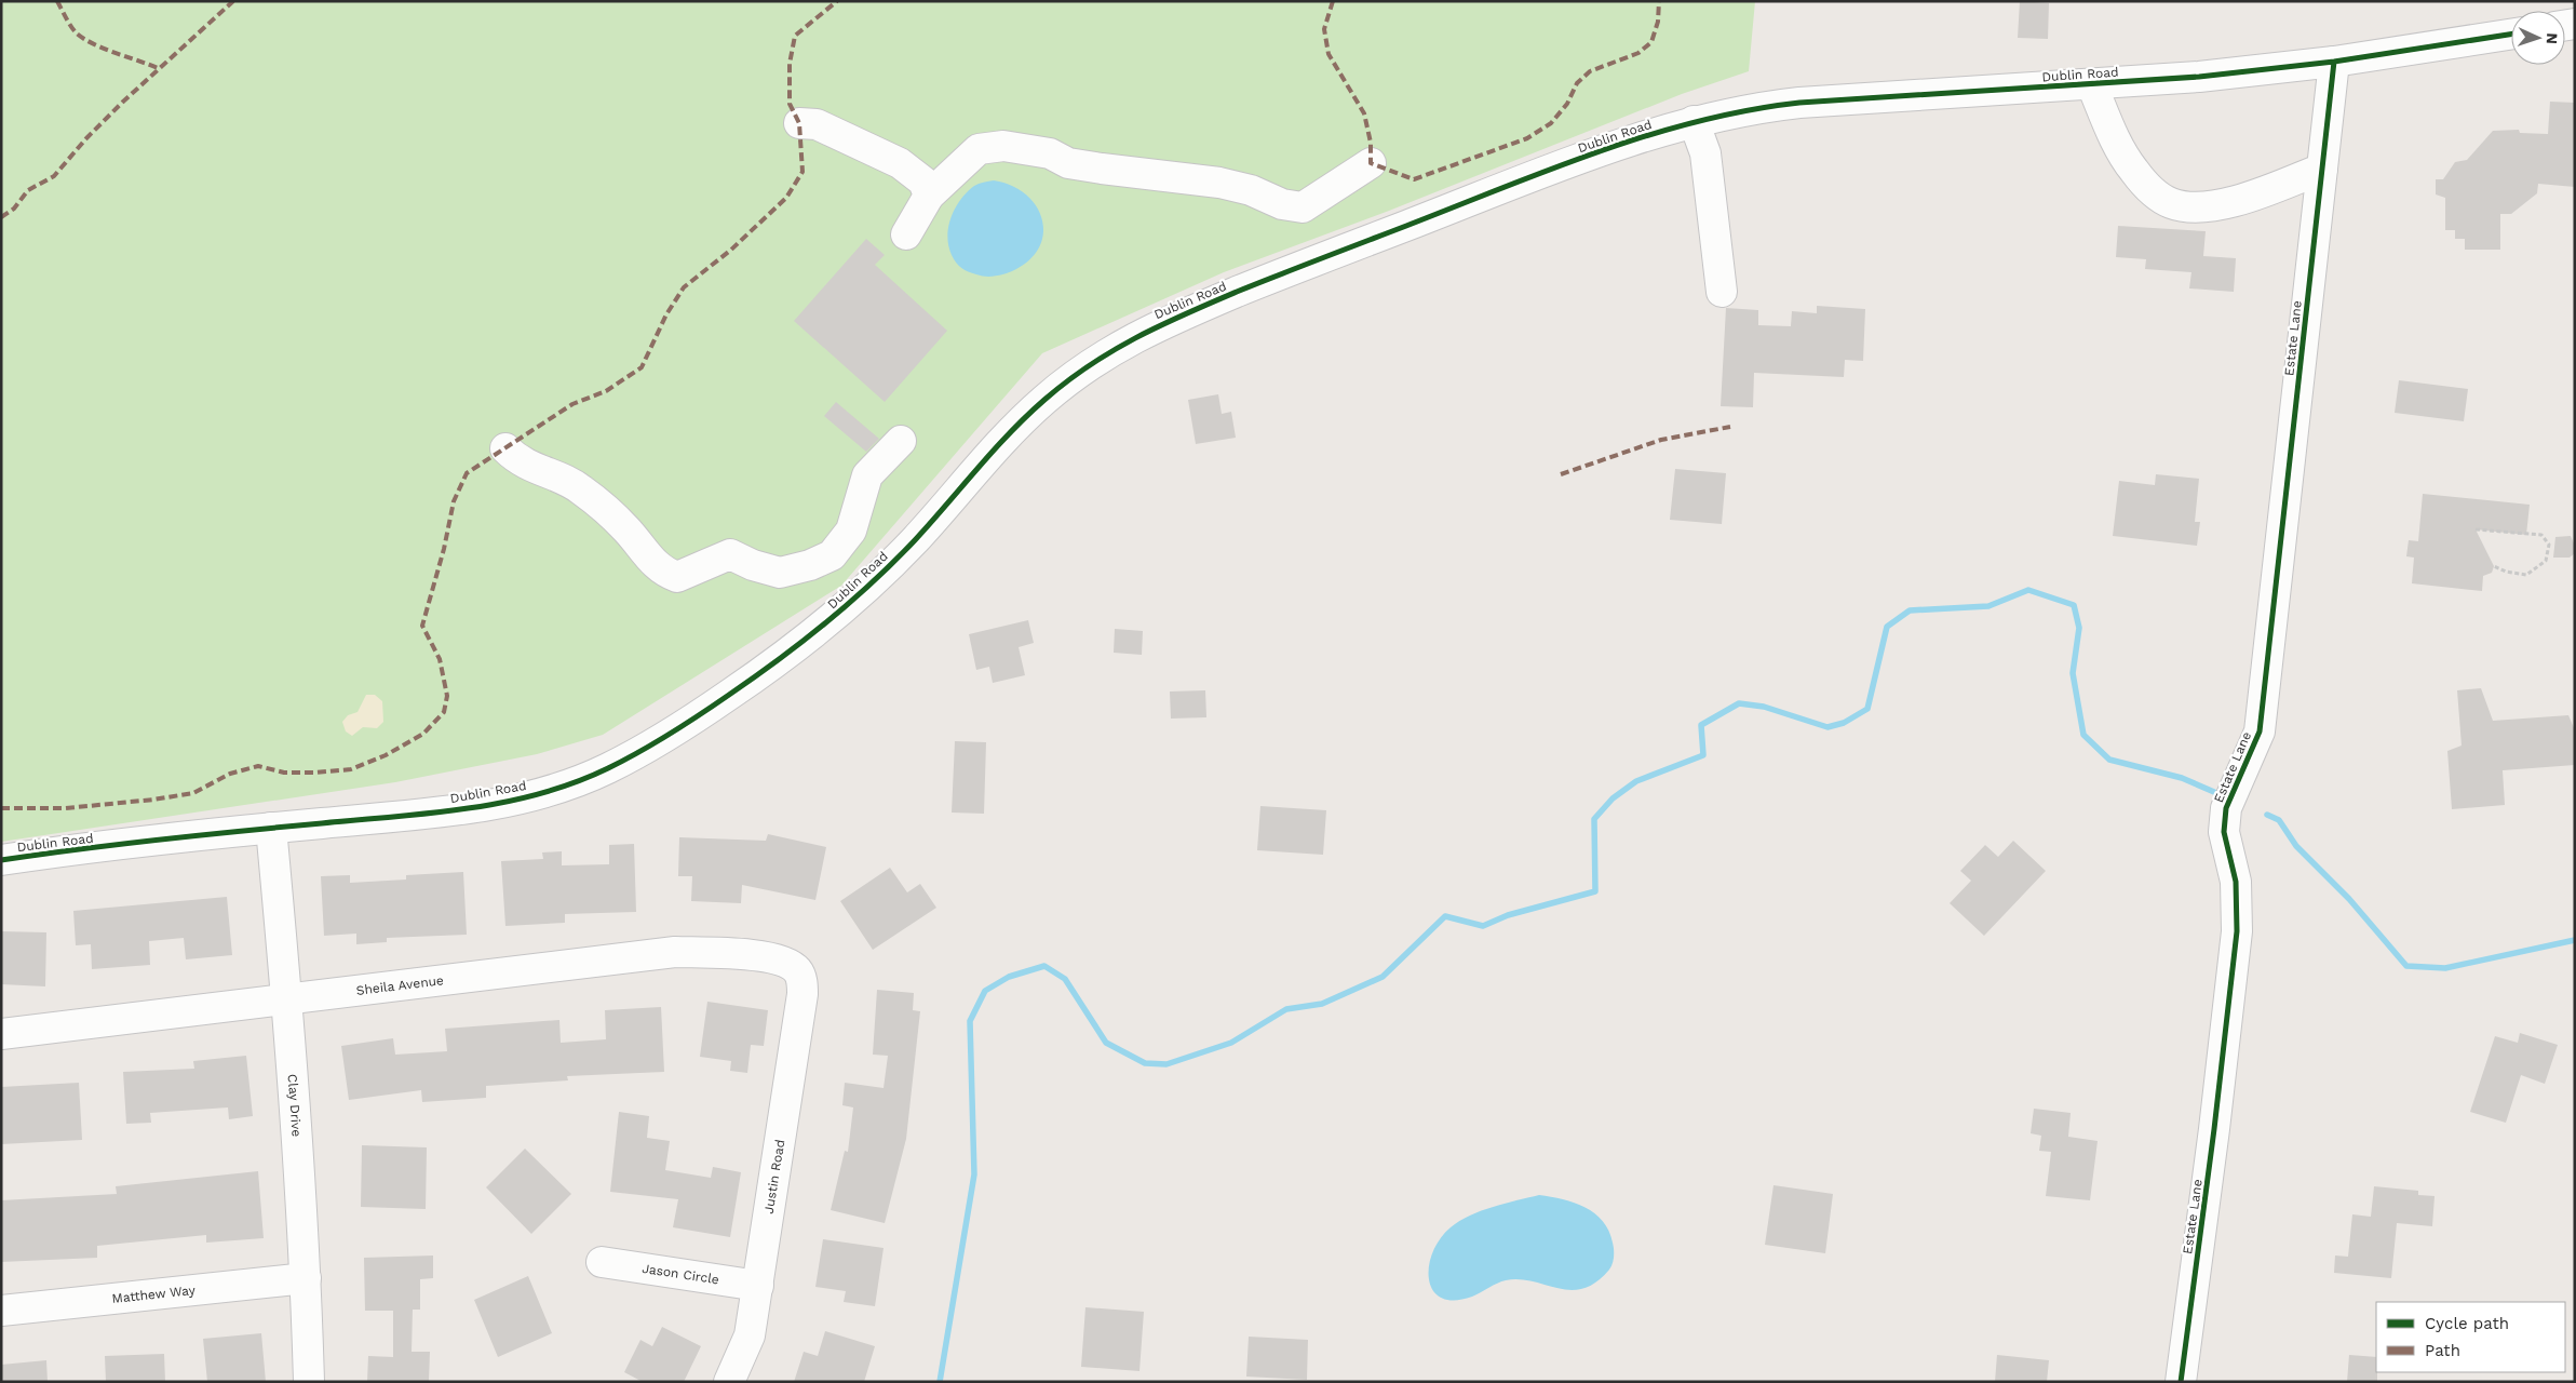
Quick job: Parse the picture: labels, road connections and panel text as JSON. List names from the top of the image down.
{
  "streets": {
    "street": [
      "Dublin Road",
      "Estate Lane",
      "Sheila Avenue",
      "Clay Drive",
      "Justin Road",
      "Jason Circle",
      "Matthew Way"
    ]
  },
  "crossings": [
    ["Dublin Road", "Estate Lane"],
    ["Dublin Road", "Clay Drive"],
    ["Sheila Avenue", "Clay Drive"],
    ["Sheila Avenue", "Justin Road"],
    ["Clay Drive", "Matthew Way"],
    ["Justin Road", "Jason Circle"]
  ],
  "legend": ["Cycle path", "Path"],
  "north": "right"
}
